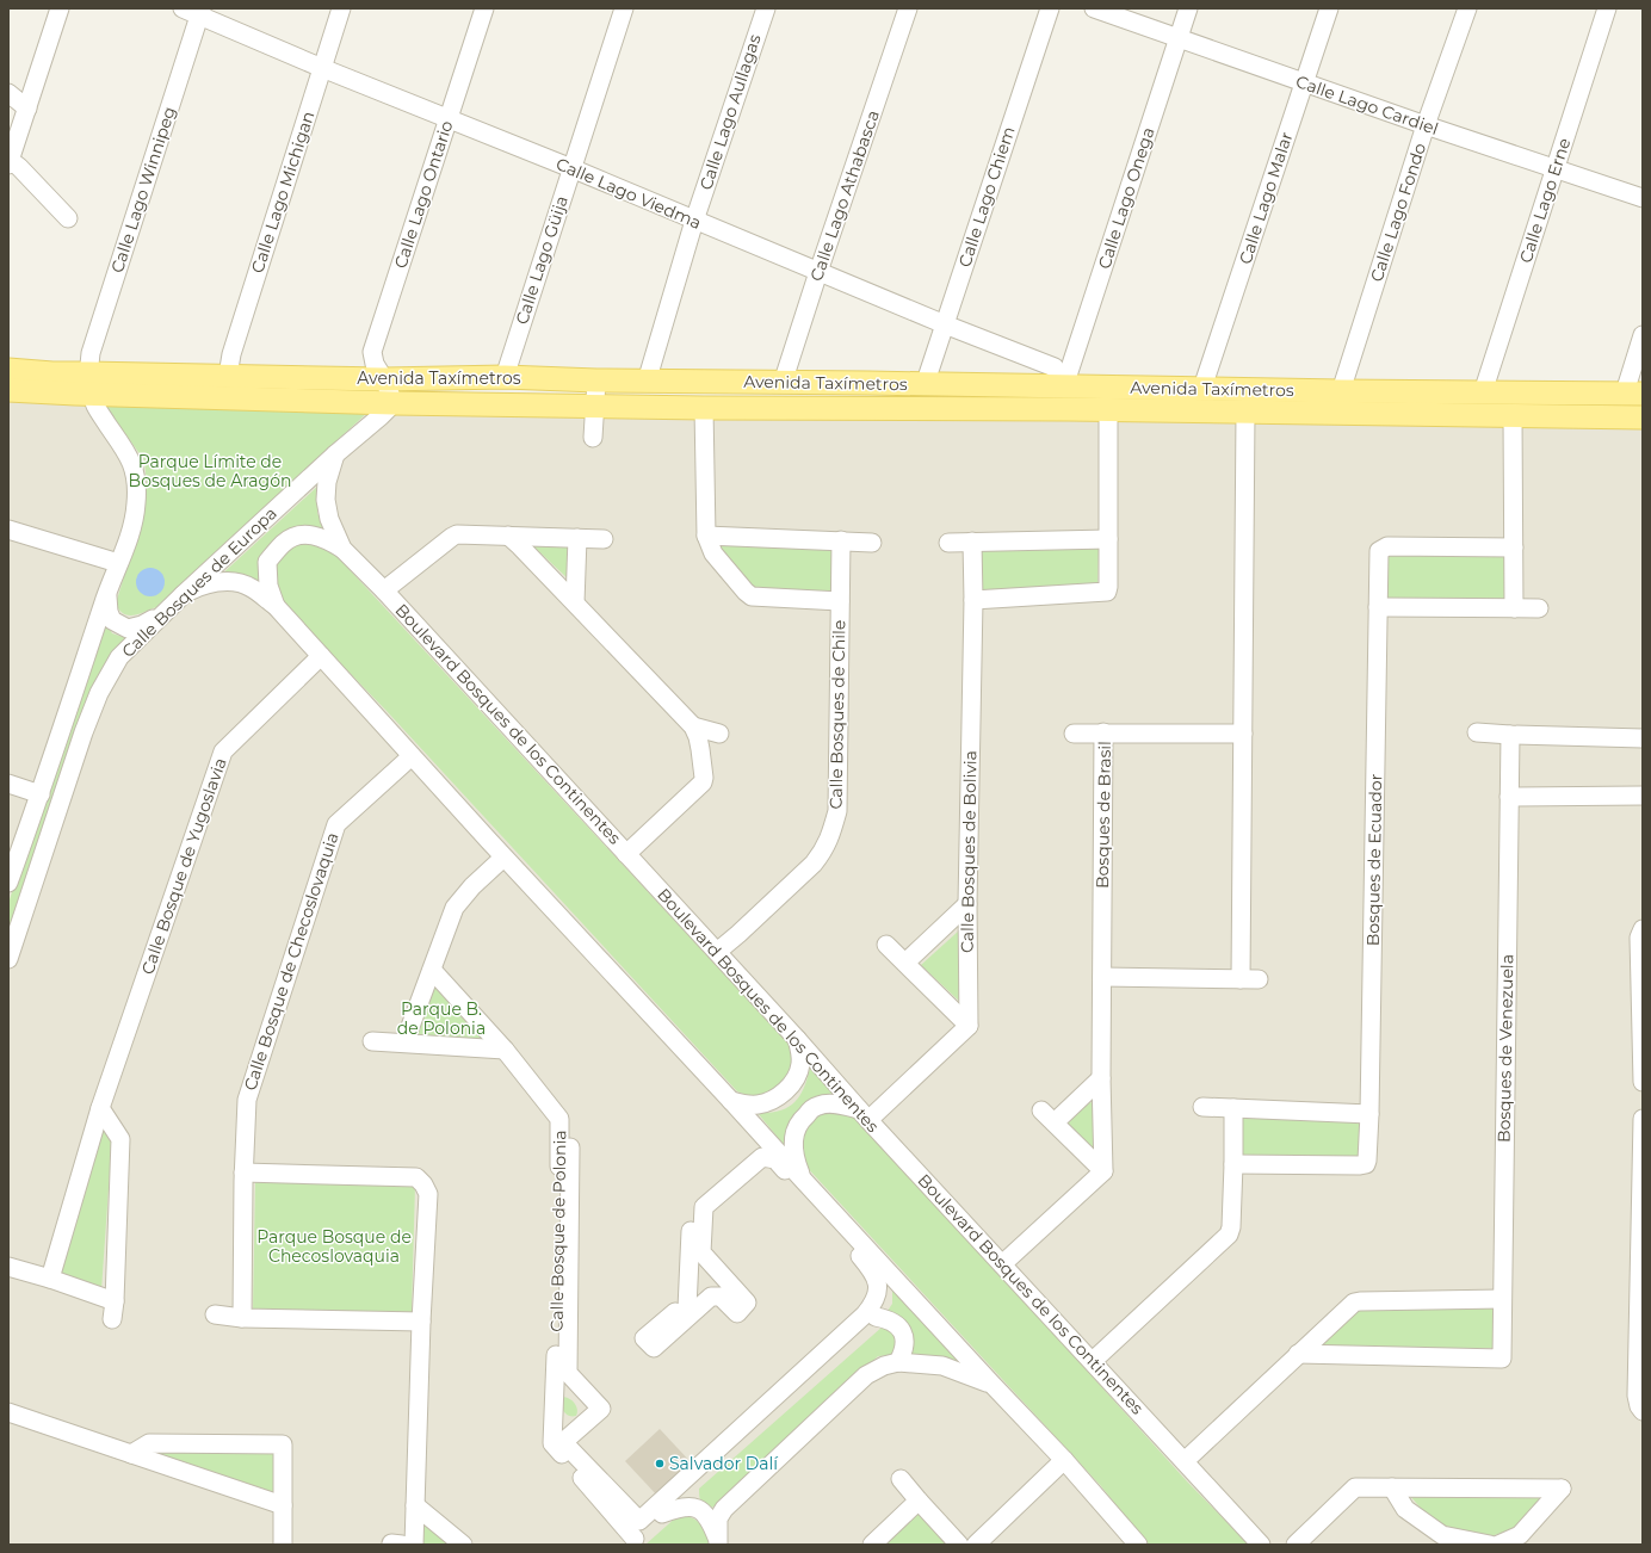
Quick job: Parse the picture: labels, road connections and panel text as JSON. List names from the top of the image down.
{
  "streets": {
    "main road": ["Avenida Taxímetros"],
    "street": [
      "Calle Lago Cardiel",
      "Calle Lago Aullagas",
      "Calle Lago Winnipeg",
      "Calle Lago Michigan",
      "Calle Lago Viedma",
      "Calle Lago Ontario",
      "Calle Lago Athabasca",
      "Calle Lago Chiem",
      "Calle Lago Onega",
      "Calle Lago Malar",
      "Calle Lago Erne",
      "Calle Lago Fondo",
      "Calle Lago Güija",
      "Calle Bosques de Europa",
      "Calle Bosques de Chile",
      "Boulevard Bosques de los Continentes",
      "Bosques de Brasil",
      "Calle Bosques de Bolivia",
      "Bosques de Ecuador",
      "Calle Bosque de Yugoslavia",
      "Calle Bosque de Checoslovaquia",
      "Bosques de Venezuela",
      "Calle Bosque de Polonia"
    ]
  },
  "crossings": [
    ["Calle Lago Cardiel", "Calle Lago Onega"],
    ["Calle Lago Cardiel", "Calle Lago Malar"],
    ["Calle Lago Cardiel", "Calle Lago Erne"],
    ["Calle Lago Cardiel", "Calle Lago Fondo"],
    ["Calle Lago Aullagas", "Calle Lago Viedma"],
    ["Calle Lago Aullagas", "Avenida Taxímetros"],
    ["Calle Lago Winnipeg", "Calle Lago Viedma"],
    ["Calle Lago Winnipeg", "Avenida Taxímetros"],
    ["Calle Lago Michigan", "Calle Lago Viedma"],
    ["Calle Lago Michigan", "Avenida Taxímetros"],
    ["Calle Lago Viedma", "Calle Lago Ontario"],
    ["Calle Lago Viedma", "Calle Lago Athabasca"],
    ["Calle Lago Viedma", "Calle Lago Chiem"],
    ["Calle Lago Viedma", "Calle Lago Onega"],
    ["Calle Lago Viedma", "Calle Lago Güija"],
    ["Calle Lago Viedma", "Avenida Taxímetros"],
    ["Calle Lago Ontario", "Avenida Taxímetros"],
    ["Calle Lago Athabasca", "Avenida Taxímetros"],
    ["Calle Lago Chiem", "Avenida Taxímetros"],
    ["Calle Lago Onega", "Avenida Taxímetros"],
    ["Calle Lago Malar", "Avenida Taxímetros"],
    ["Calle Lago Erne", "Avenida Taxímetros"],
    ["Calle Lago Fondo", "Avenida Taxímetros"],
    ["Calle Lago Güija", "Avenida Taxímetros"],
    ["Avenida Taxímetros", "Calle Bosques de Europa"],
    ["Avenida Taxímetros", "Calle Bosques de Chile"],
    ["Calle Bosques de Europa", "Boulevard Bosques de los Continentes"],
    ["Calle Bosques de Chile", "Boulevard Bosques de los Continentes"]
  ],
  "parks": ["Parque Límite de Bosques de Aragón", "Parque B. de Polonia", "Parque Bosque de Checoslovaquia"],
  "places": ["Salvador Dalí"]
}
